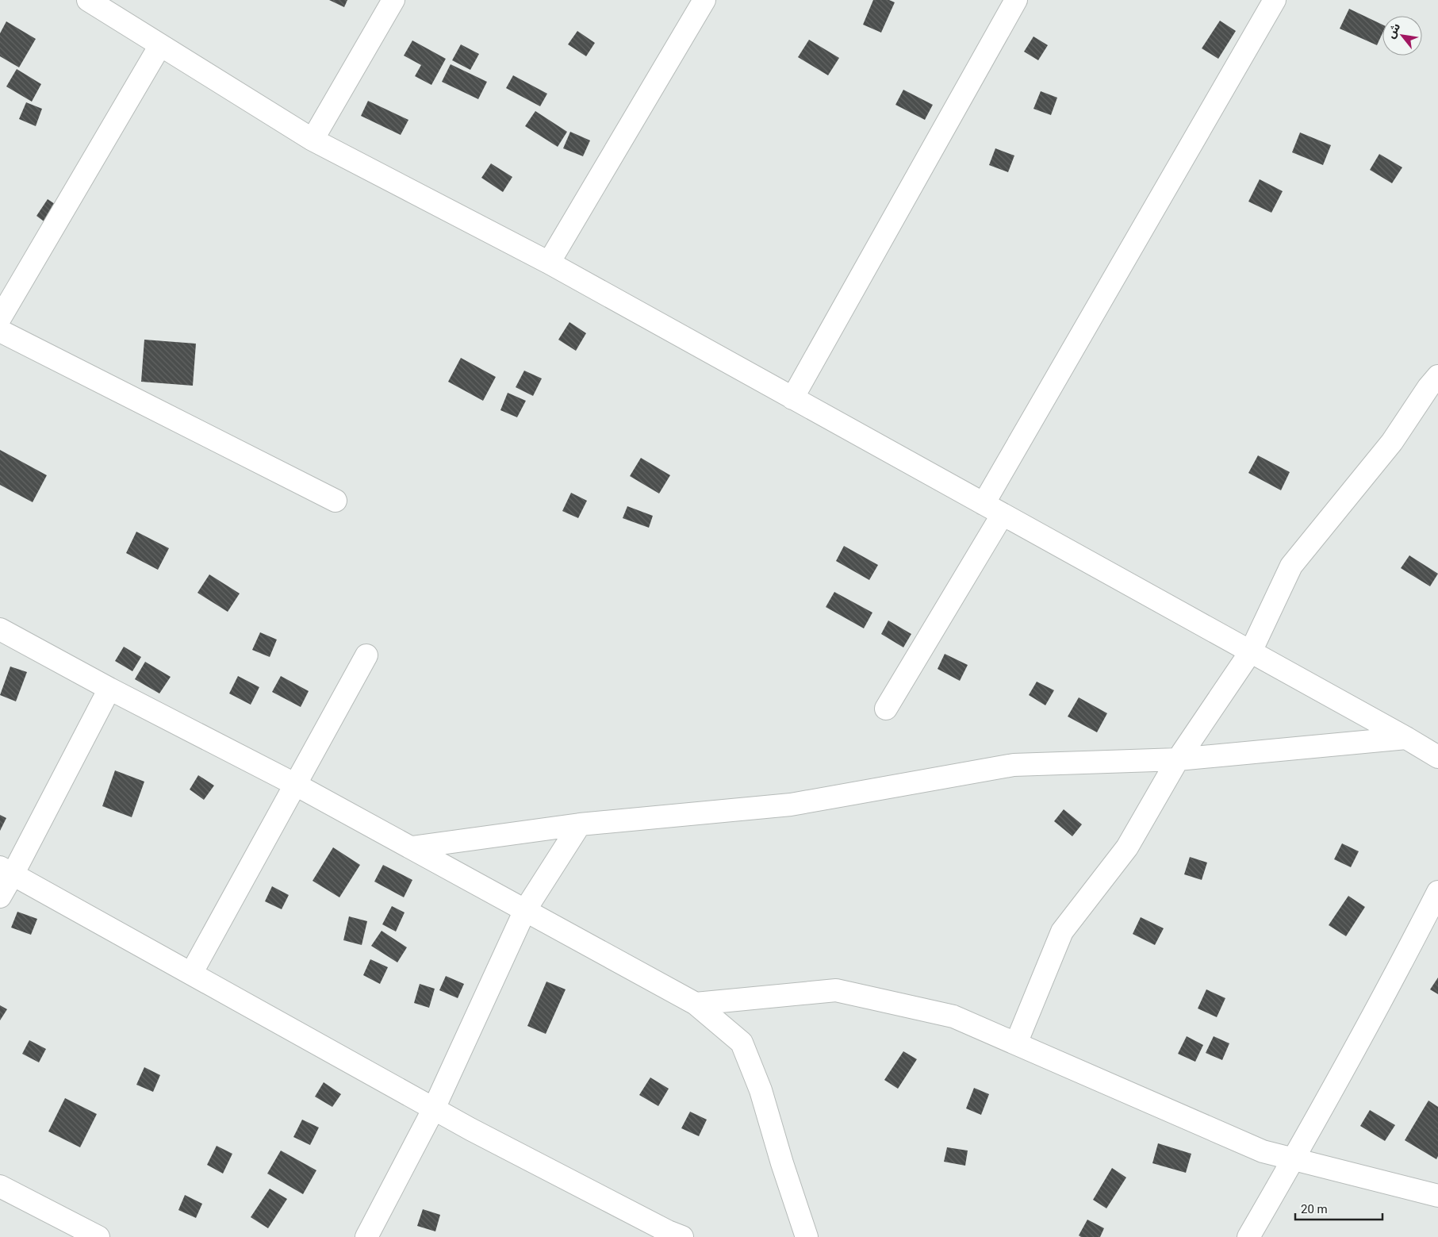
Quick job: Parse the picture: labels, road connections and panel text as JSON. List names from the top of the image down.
{
  "scale_bar": "20 m",
  "north": "top left"
}
